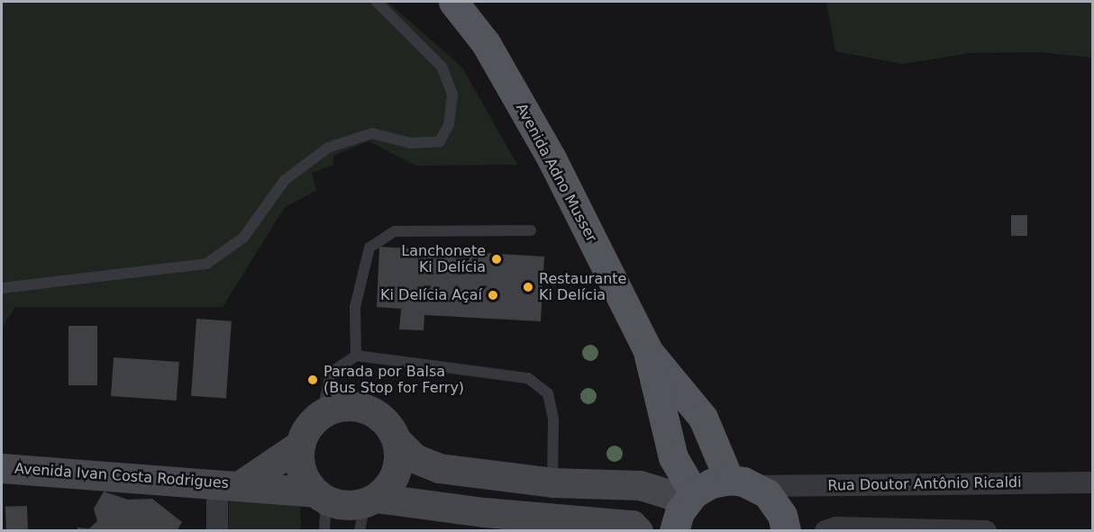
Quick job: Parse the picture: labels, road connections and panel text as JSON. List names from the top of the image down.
{
  "streets": {
    "main road": ["Avenida Adno Musser", "Avenida Ivan Costa Rodrigues"],
    "street": ["Rua Doutor Antônio Ricaldi"]
  },
  "crossings": [
    ["Avenida Adno Musser", "Rua Doutor Antônio Ricaldi"]
  ],
  "places": [
    "Lanchonete Ki Delícia",
    "Restaurante Ki Delícia",
    "Ki Delícia Açaí",
    "Parada por Balsa (Bus Stop for Ferry)"
  ]
}
